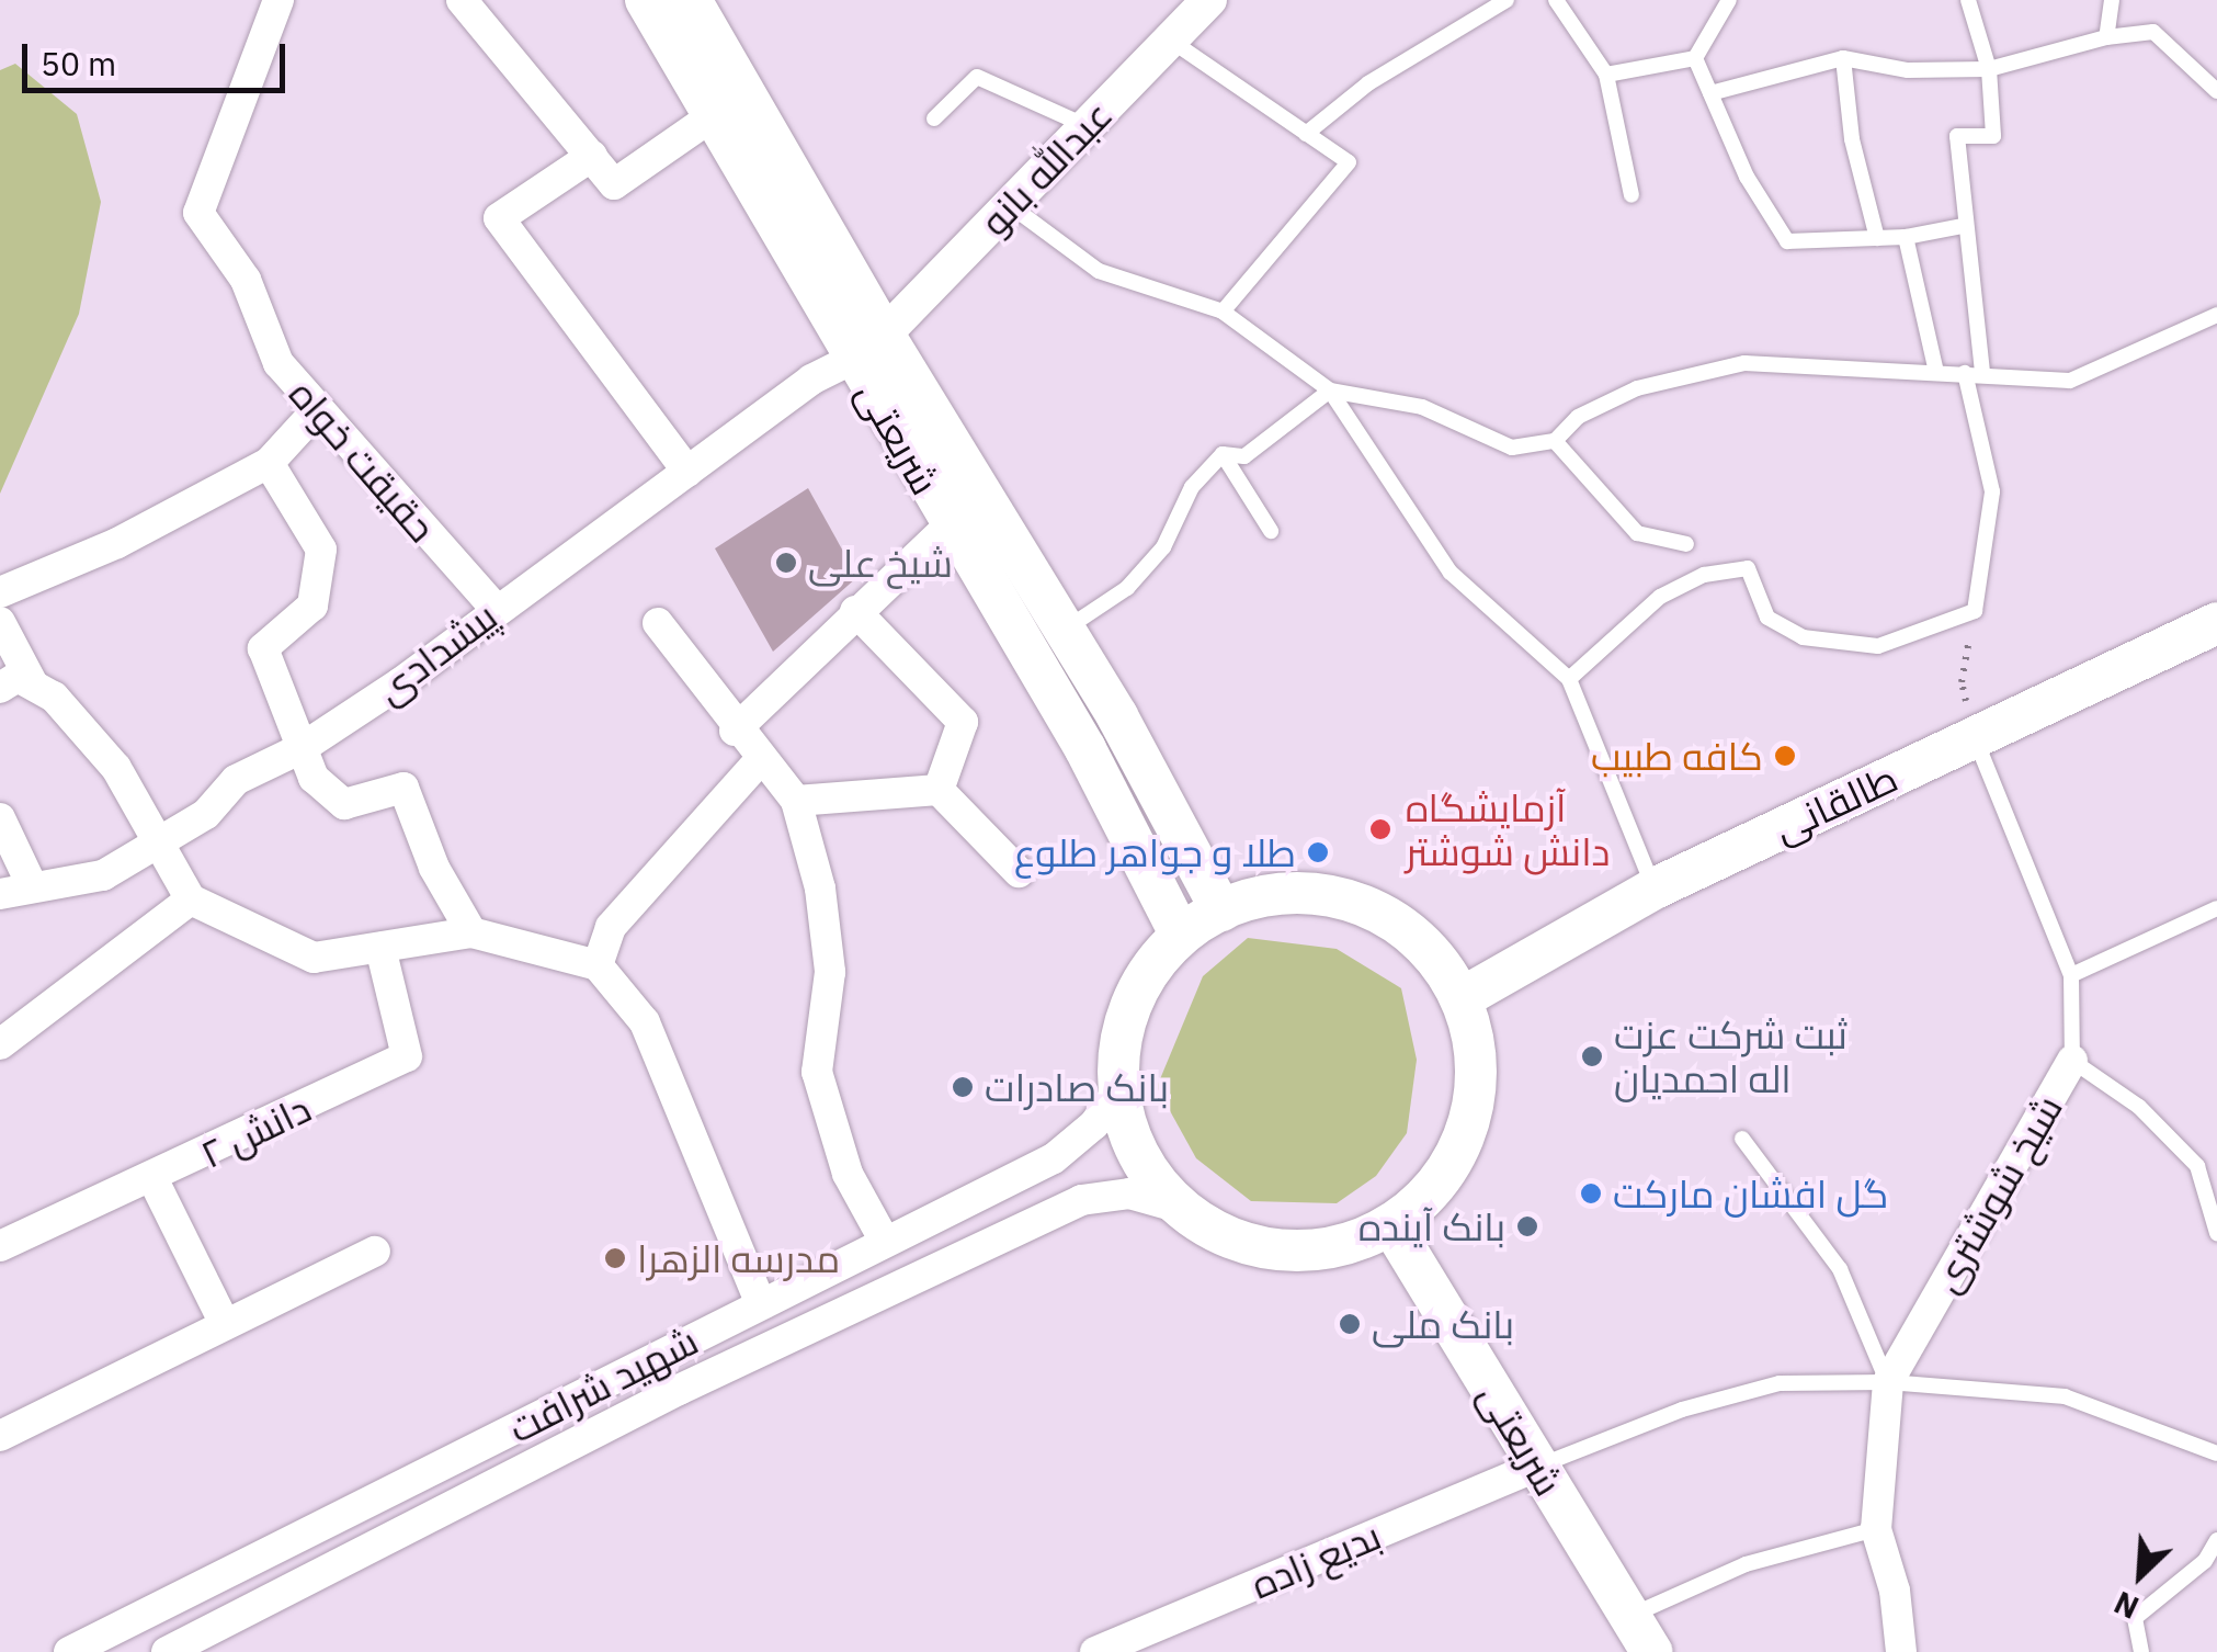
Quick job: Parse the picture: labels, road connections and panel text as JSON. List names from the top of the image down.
{
  "streets": {
    "main road": ["شریعتی", "طالقانی"],
    "street": [
      "عبدالله بانو",
      "حقیقت خواه",
      "پیشدادی",
      "دانش ۲",
      "شیخ شوشتری",
      "شهید شرافت",
      "بدیع زاده"
    ]
  },
  "crossings": [
    ["عبدالله بانو", "شریعتی"],
    ["عبدالله بانو", "پیشدادی"],
    ["شریعتی", "پیشدادی"],
    ["شریعتی", "طالقانی"],
    ["شریعتی", "شهید شرافت"],
    ["شریعتی", "بدیع زاده"],
    ["حقیقت خواه", "پیشدادی"],
    ["طالقانی", "شیخ شوشتری"],
    ["طالقانی", "شهید شرافت"]
  ],
  "places": [
    "شیخ علی",
    "کافه طبیب",
    "آزمایشگاه دانش شوشتر",
    "طلا و جواهر طلوع",
    "ثبت شرکت عزت اله احمدیان",
    "بانک صادرات",
    "گل افشان مارکت",
    "بانک آینده",
    "مدرسه الزهرا",
    "بانک ملی"
  ],
  "scale_bar": "50 m",
  "north": "bottom left"
}
